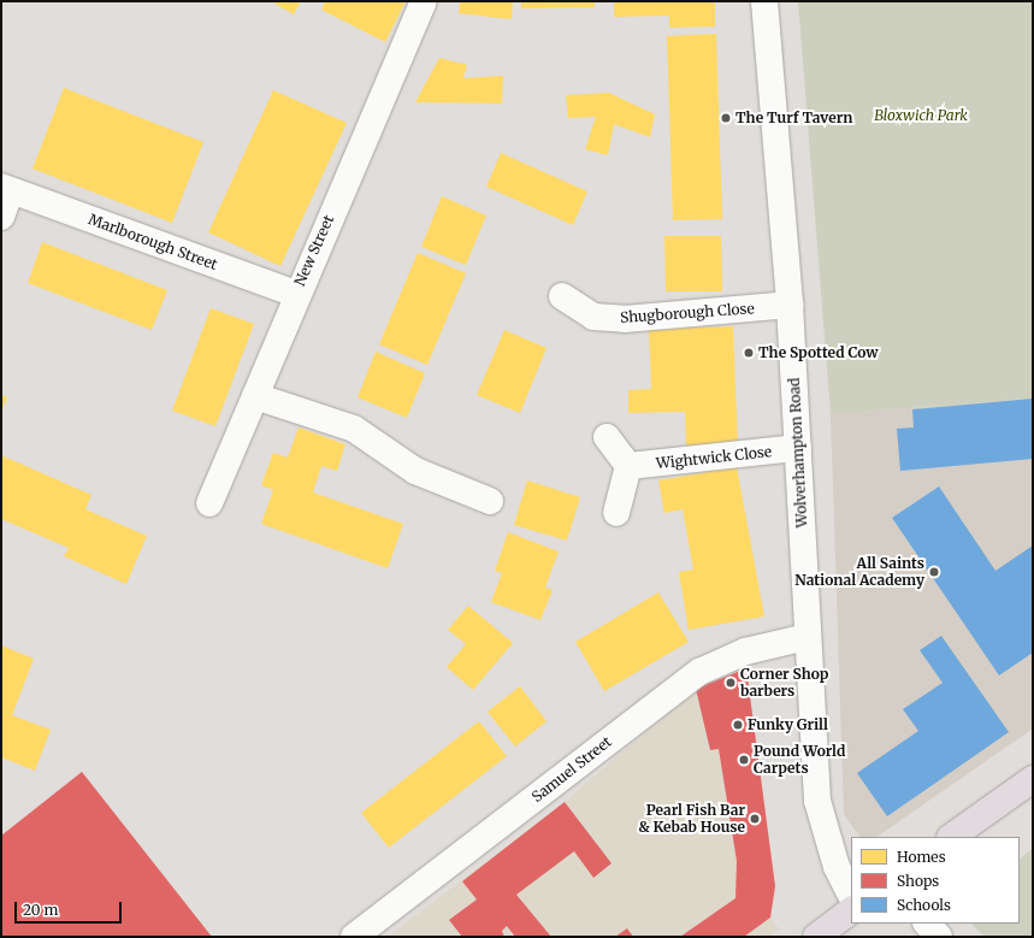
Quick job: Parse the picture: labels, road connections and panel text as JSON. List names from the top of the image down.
{
  "streets": {
    "street": [
      "Marlborough Street",
      "New Street",
      "Shugborough Close",
      "Wolverhampton Road",
      "Wightwick Close",
      "Samuel Street"
    ]
  },
  "crossings": [
    ["Marlborough Street", "New Street"],
    ["Shugborough Close", "Wolverhampton Road"],
    ["Wolverhampton Road", "Wightwick Close"],
    ["Wolverhampton Road", "Samuel Street"]
  ],
  "parks": ["Bloxwich Park"],
  "places": [
    "The Turf Tavern",
    "The Spotted Cow",
    "All Saints National Academy",
    "Corner Shop barbers",
    "Funky Grill",
    "Pound World Carpets",
    "Pearl Fish Bar & Kebab House"
  ],
  "legend": ["Homes", "Shops", "Schools"],
  "scale_bar": "20 m"
}
